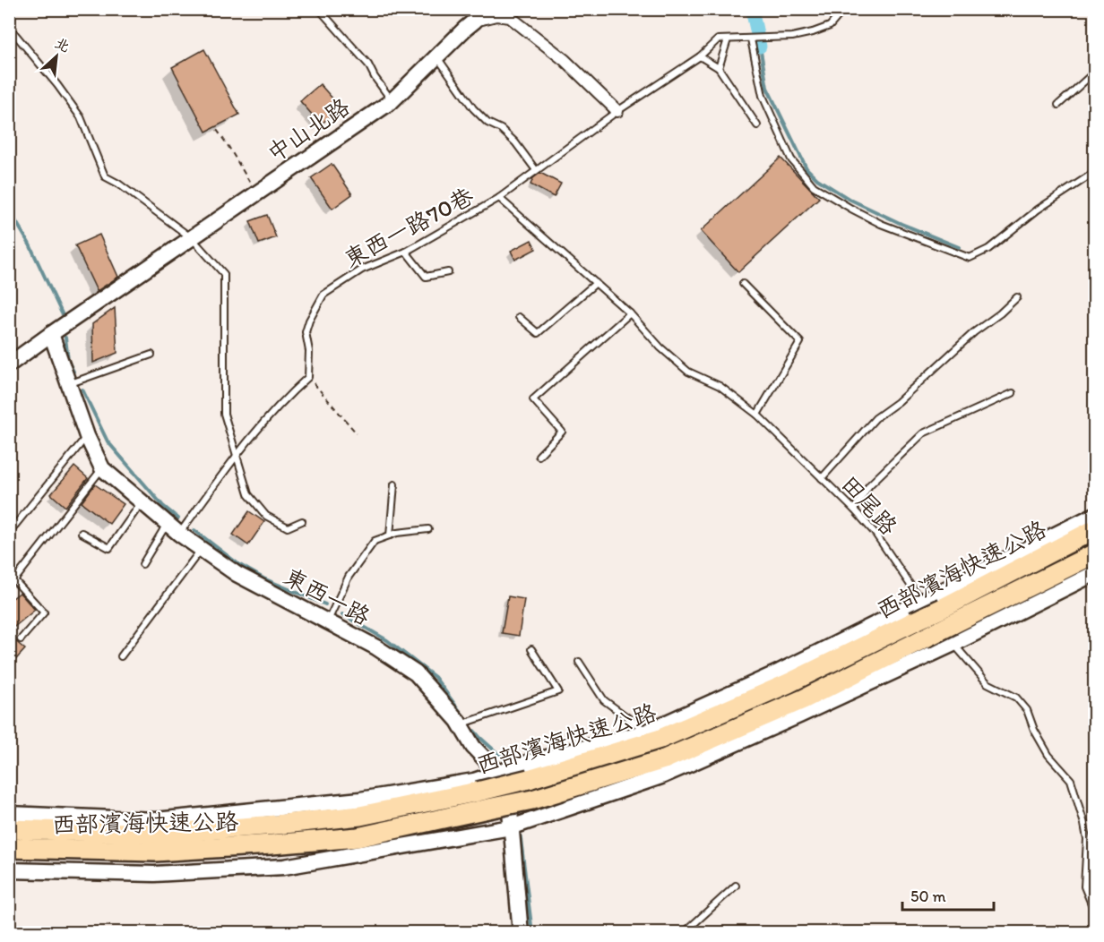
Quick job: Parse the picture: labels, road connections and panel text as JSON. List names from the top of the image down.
{
  "streets": {
    "highway": ["西部濱海快速公路"],
    "street": ["中山北路", "東西一路"],
    "lane": ["東西一路70巷", "田尾路"]
  },
  "crossings": [
    ["中山北路", "東西一路70巷"],
    ["中山北路", "東西一路"],
    ["東西一路70巷", "田尾路"],
    ["田尾路", "西部濱海快速公路"]
  ],
  "scale_bar": "50 m",
  "north": "top right"
}
